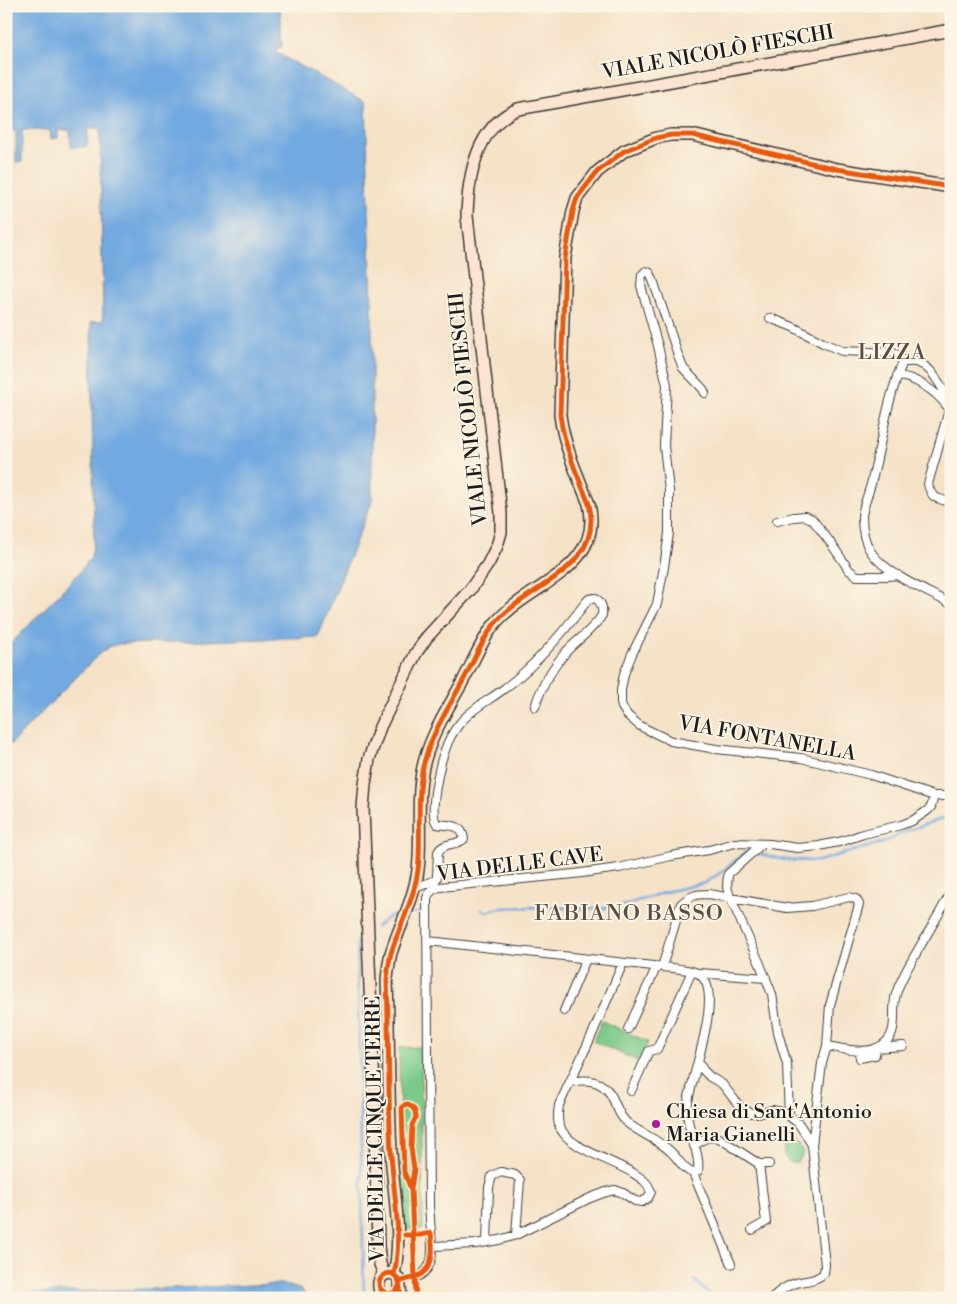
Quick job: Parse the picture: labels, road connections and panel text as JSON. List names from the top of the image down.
{
  "streets": {
    "main road": ["VIALE NICOLÒ FIESCHI", "VIA DELLE CINQUE TERRE"],
    "street": ["VIA FONTANELLA", "VIA DELLE CAVE"]
  },
  "crossings": [
    ["VIALE NICOLÒ FIESCHI", "VIA DELLE CINQUE TERRE"],
    ["VIA FONTANELLA", "VIA DELLE CAVE"]
  ],
  "districts": ["LIZZA", "FABIANO BASSO"],
  "places": ["Chiesa di Sant'Antonio Maria Gianelli"]
}
